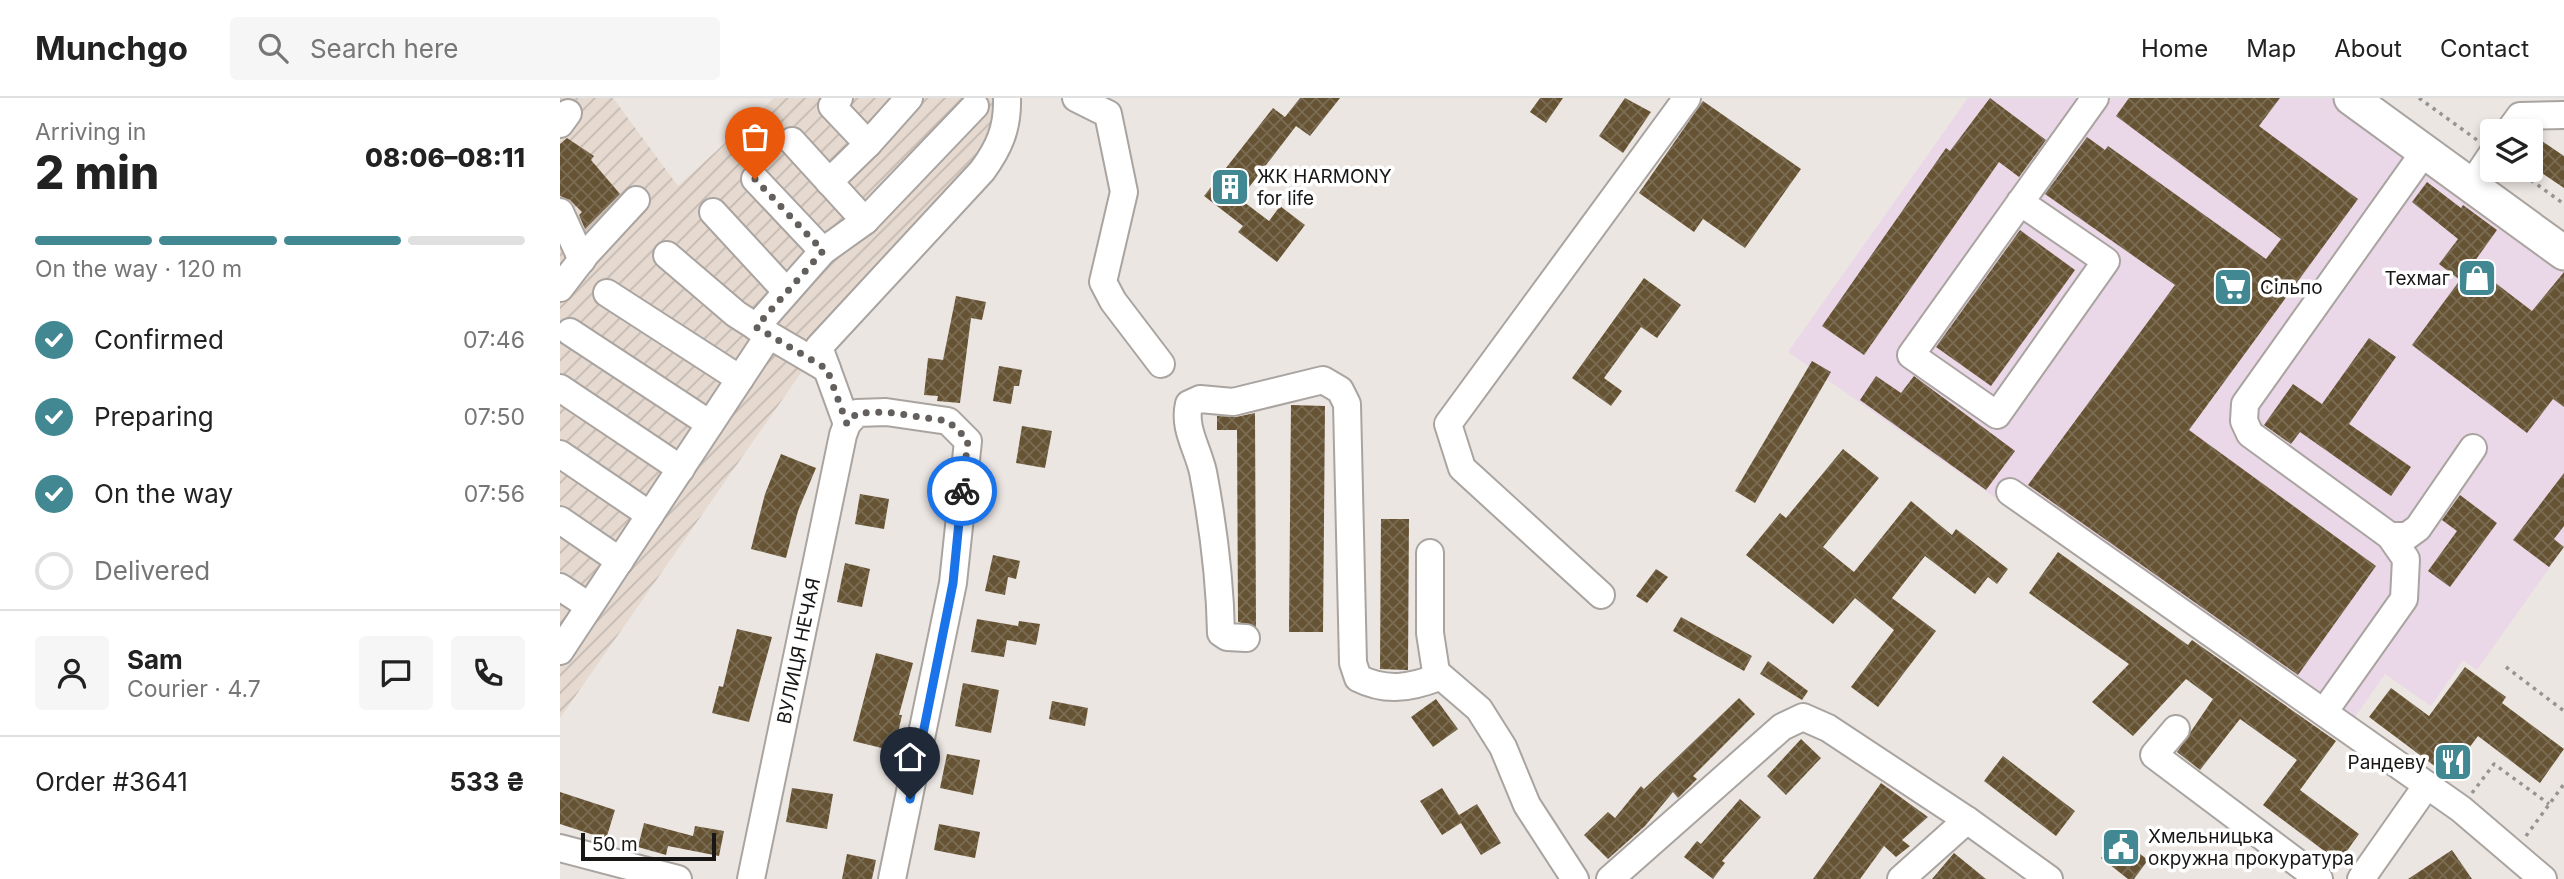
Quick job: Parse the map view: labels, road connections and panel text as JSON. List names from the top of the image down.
{
  "streets": {
    "street": ["ВУЛИЦЯ НЕЧАЯ"]
  },
  "places": {
    "building": ["ЖК HARMONY for life"],
    "shop": ["Техмаг"],
    "supermarket": ["Сільпо"],
    "restaurant": ["Рандеву"],
    "public building": ["Хмельницька окружна прокуратура"]
  },
  "scale_bar": "50 m",
  "page": {
    "header": "Munchgo",
    "search": "Search here",
    "nav": [
      "Home",
      "Map",
      "About",
      "Contact"
    ],
    "heading": ["2 min", "Arriving in", "08:06–08:11"],
    "panel": [
      "Sam",
      "Courier · 4.7",
      "Order #3641",
      "533 ₴"
    ],
    "bar": "On the way · 120 m",
    "list": [
      ["Confirmed", "07:46"],
      ["Preparing", "07:50"],
      ["On the way", "07:56"],
      "Delivered"
    ],
    "scale": "50 m"
  }
}
